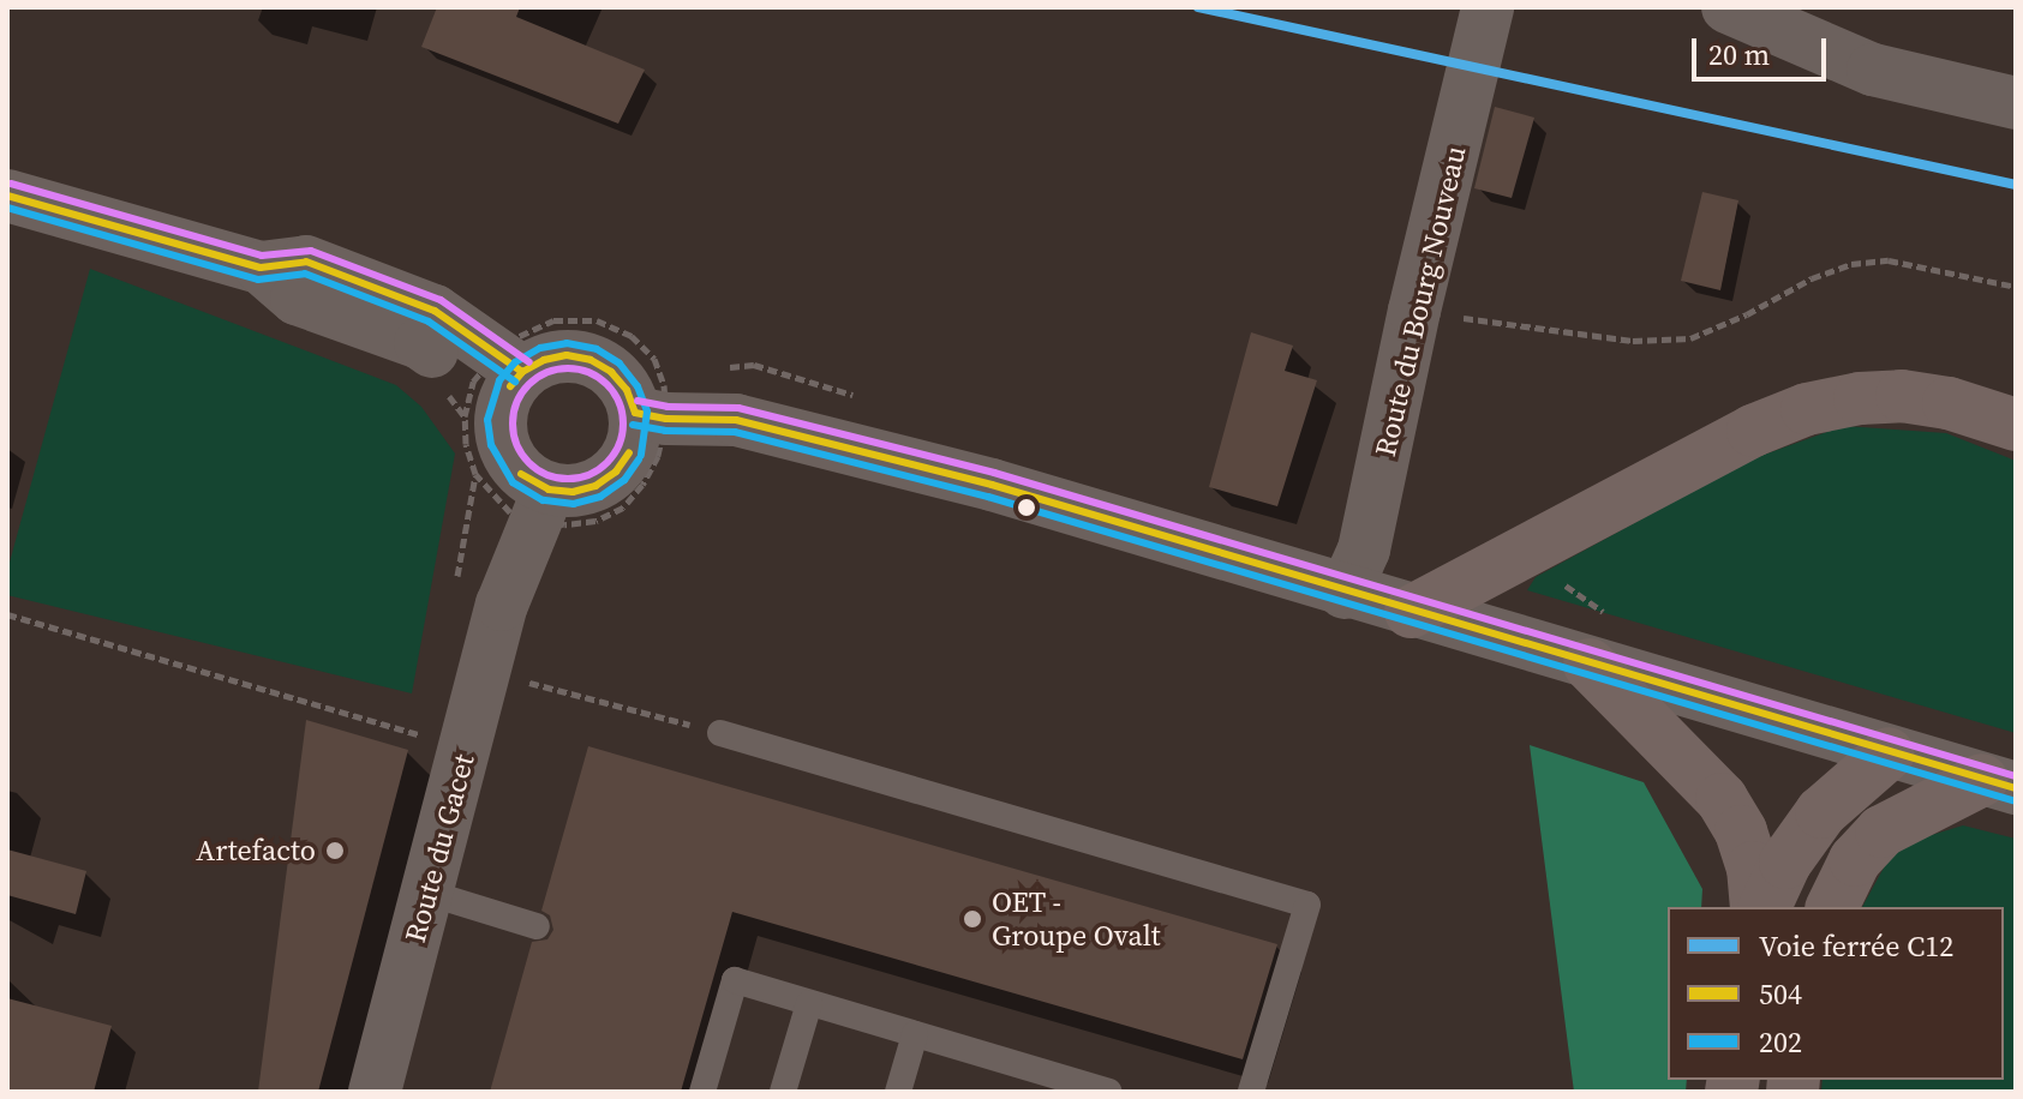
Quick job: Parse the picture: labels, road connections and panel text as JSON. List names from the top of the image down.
{
  "streets": {
    "main road": ["Route du Bourg Nouveau", "Route du Gacet"]
  },
  "places": ["Artefacto", "OET - Groupe Ovalt"],
  "lines": ["rail line C12", "transit line 504", "transit line 202"],
  "legend": ["Voie ferrée C12", "504", "202"],
  "scale_bar": "20 m"
}
